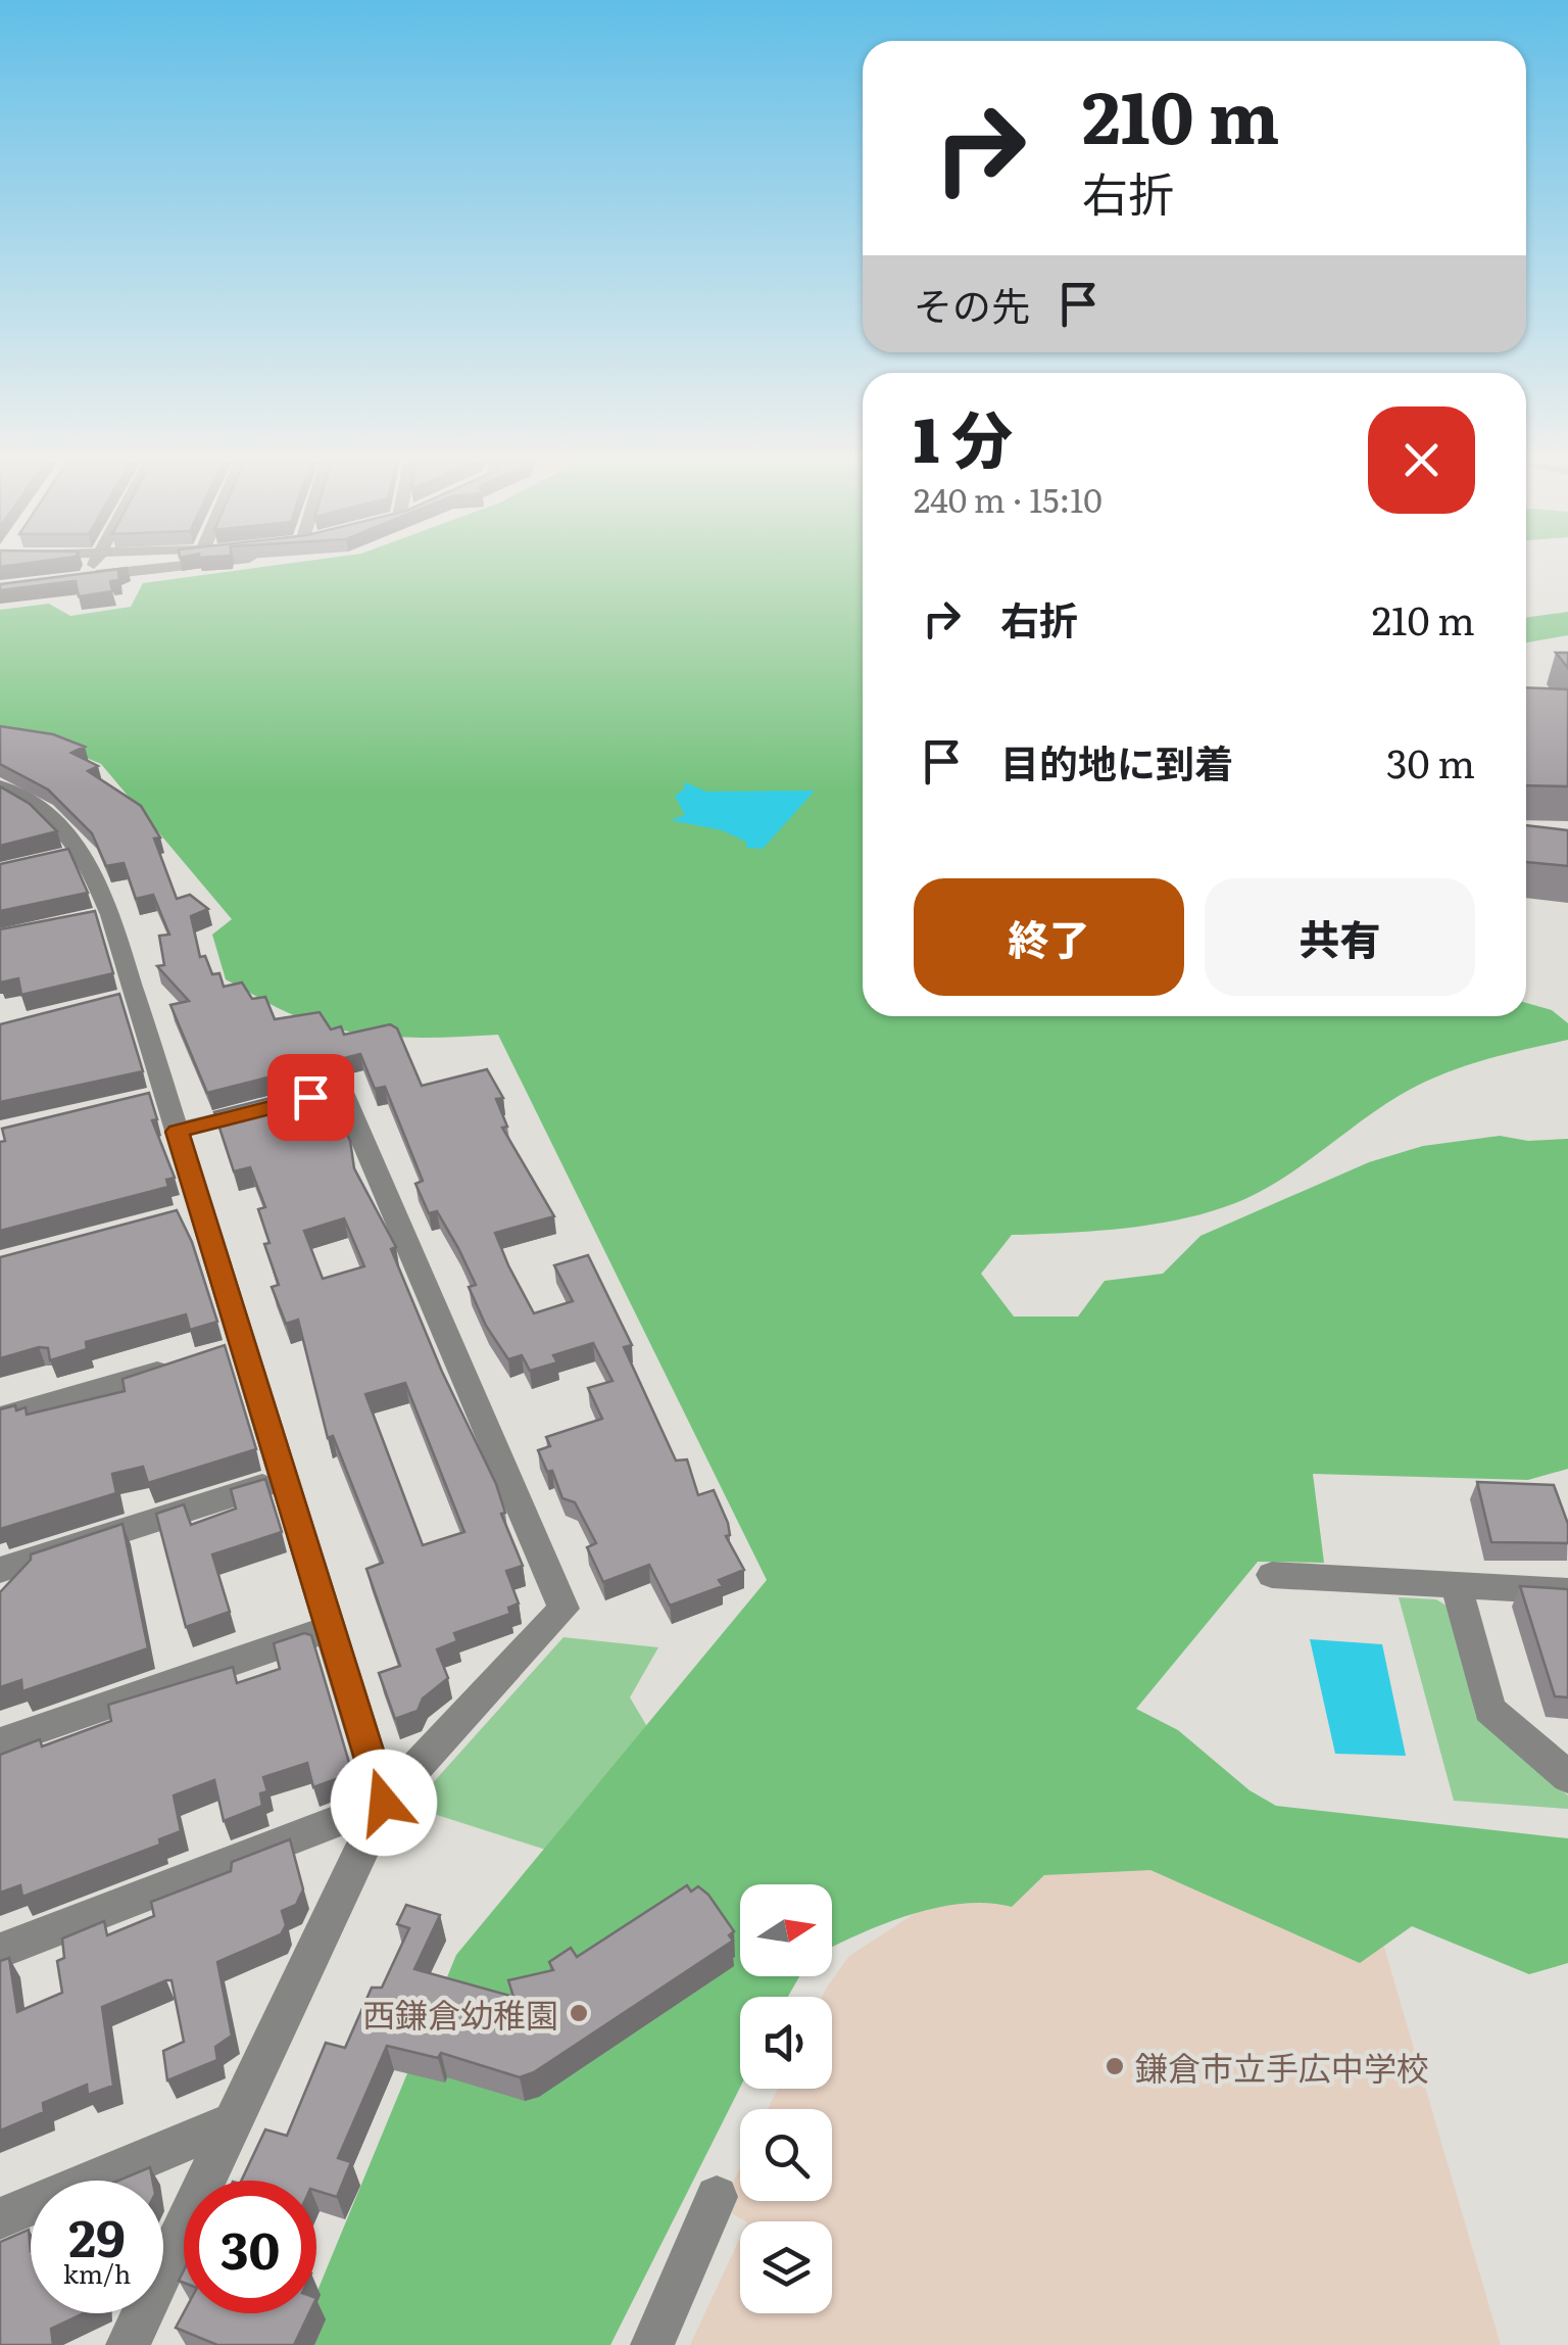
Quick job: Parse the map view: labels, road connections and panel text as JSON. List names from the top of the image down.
{
  "places": ["西鎌倉幼稚園", "鎌倉市立手広中学校"],
  "north": "right",
  "page": {
    "turn": ["210 m", "右折"],
    "then": "その先",
    "heading": ["1 分", "240 m · 15:10"],
    "list": [
      {
        "name": "右折",
        "value": "210 m"
      },
      {
        "name": "目的地に到着",
        "value": "30 m"
      }
    ],
    "buttons": ["終了", "共有"],
    "speed": "29 km/h",
    "limit": "30"
  }
}
